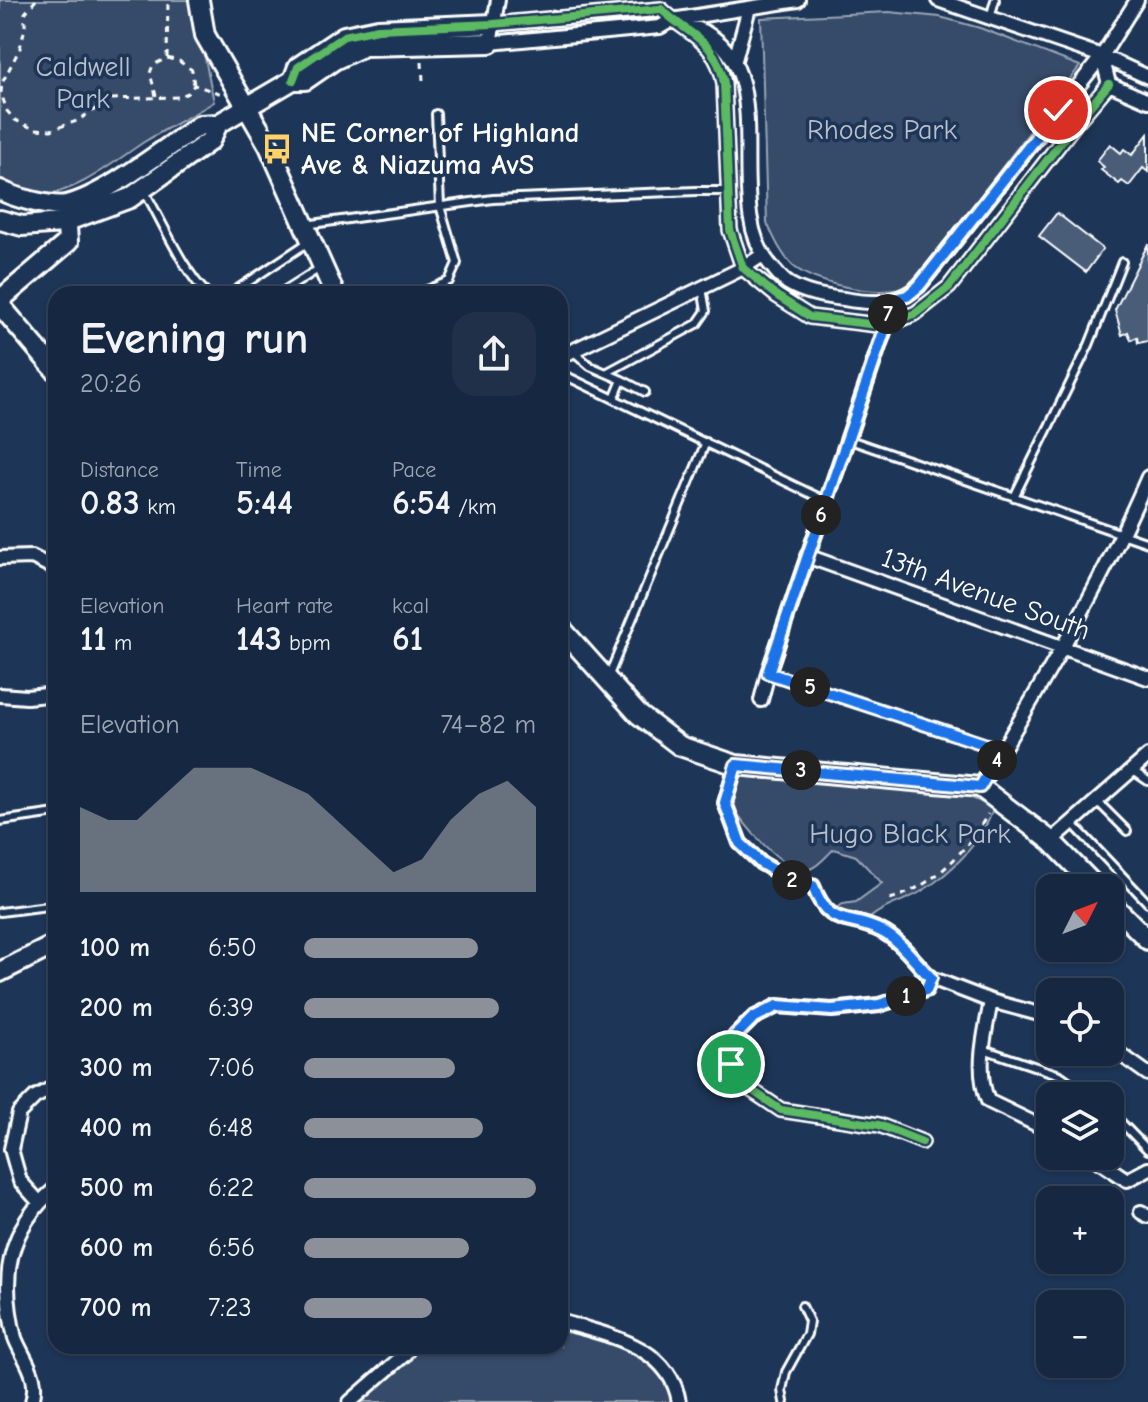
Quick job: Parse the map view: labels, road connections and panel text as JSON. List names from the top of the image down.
{
  "streets": {
    "street": ["13th Avenue South"]
  },
  "parks": ["Caldwell Park", "Rhodes Park", "Hugo Black Park"],
  "places": {
    "bus stop": ["NE Corner of Highland Ave & Niazuma AvS"]
  },
  "north": "top right",
  "page": {
    "heading": ["Evening run", "20:26"],
    "pins": [
      "7",
      "6",
      "5",
      "4",
      "3",
      "2",
      "1"
    ],
    "stats": [
      ["Distance", "0.83 km"],
      ["Time", "5:44"],
      ["Pace", "6:54 /km"],
      ["Elevation", "11 m"],
      ["Heart rate", "143 bpm"],
      ["kcal", "61"]
    ],
    "chart": ["Elevation", "74–82 m"],
    "map_buttons": ["+", "−"],
    "list": [
      {
        "name": "100 m",
        "note": "6:50"
      },
      {
        "name": "200 m",
        "note": "6:39"
      },
      {
        "name": "300 m",
        "note": "7:06"
      },
      {
        "name": "400 m",
        "note": "6:48"
      },
      {
        "name": "500 m",
        "note": "6:22"
      },
      {
        "name": "600 m",
        "note": "6:56"
      },
      {
        "name": "700 m",
        "note": "7:23"
      }
    ]
  }
}
